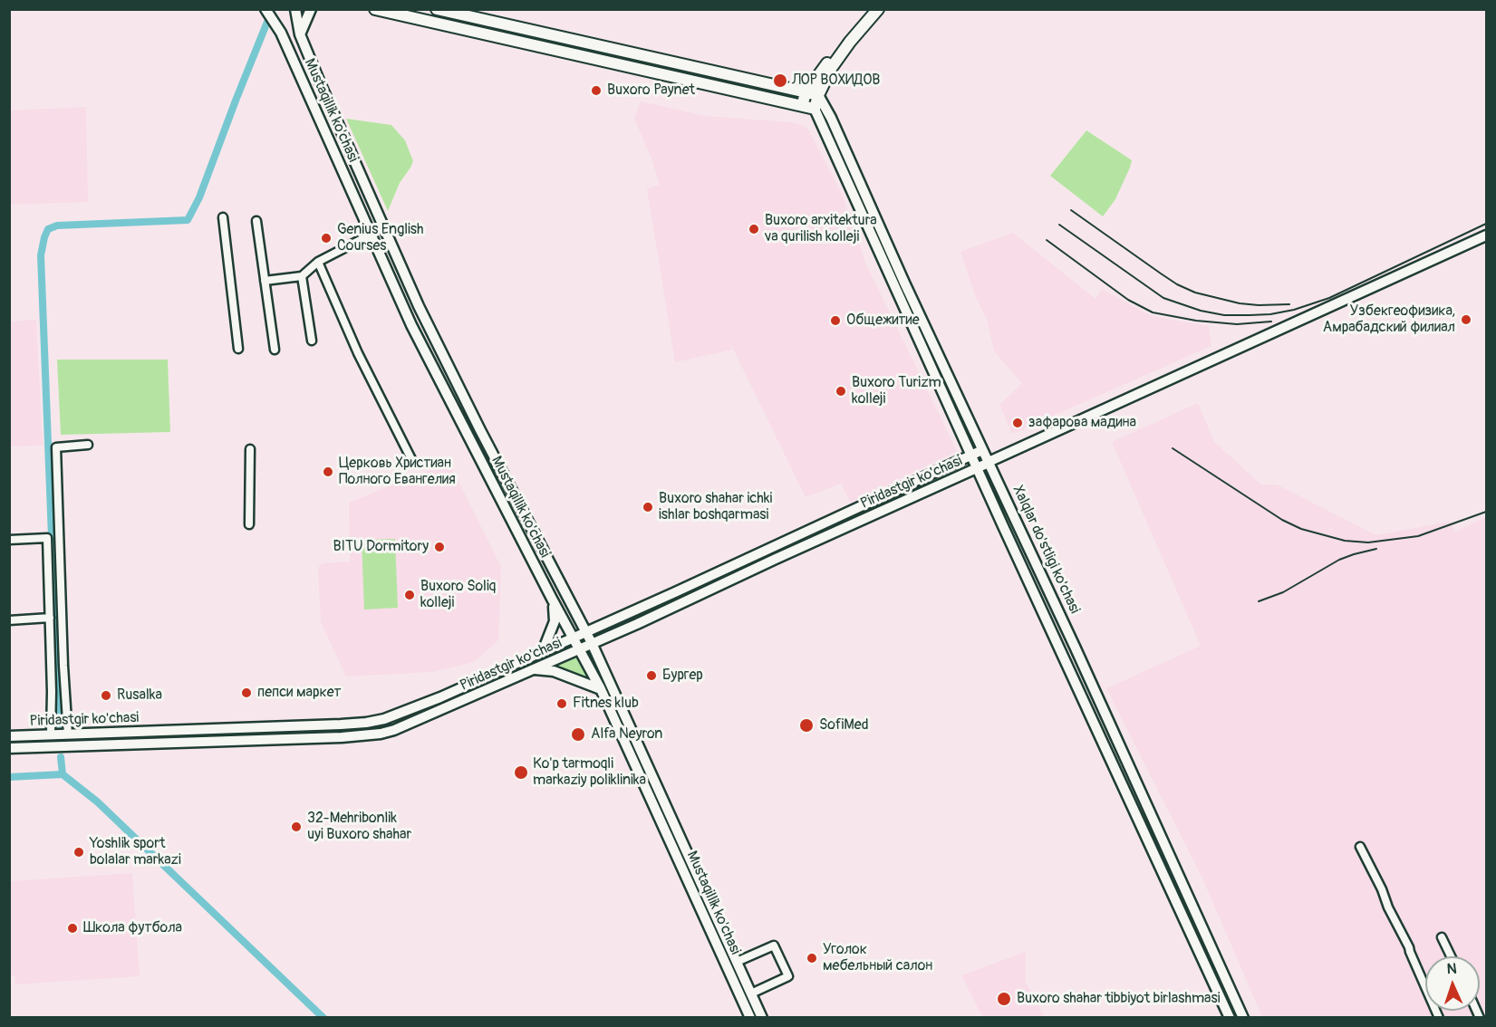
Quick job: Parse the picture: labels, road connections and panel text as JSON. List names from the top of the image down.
{
  "streets": {
    "main road": ["Mustaqillik ko'chasi", "Piridastgir ko'chasi", "Xalqlar do'stligi ko'chasi"]
  },
  "crossings": [
    ["Mustaqillik ko'chasi", "Piridastgir ko'chasi"],
    ["Piridastgir ko'chasi", "Xalqlar do'stligi ko'chasi"]
  ],
  "places": [
    "ЛОР ВОХИДОВ",
    "Buxoro Paynet",
    "Buxoro arxitektura va qurilish kolleji",
    "Genius English Courses",
    "Узбекгеофизика, Амрабадский филиал",
    "Общежитие",
    "Buxoro Turizm kolleji",
    "зафарова мадина",
    "Церковь Христиан Полного Евангелия",
    "Buxoro shahar ichki ishlar boshqarmasi",
    "BITU Dormitory",
    "Buxoro Soliq kolleji",
    "Бургер",
    "пепси маркет",
    "Rusalka",
    "Fitnes klub",
    "SofiMed",
    "Alfa Neyron",
    "Ko'p tarmoqli markaziy poliklinika",
    "32-Mehribonlik uyi Buxoro shahar",
    "Yoshlik sport bolalar markazi",
    "Школа футбола",
    "Уголок мебельный салон",
    "Buxoro shahar tibbiyot birlashmasi"
  ],
  "north": "top"
}
